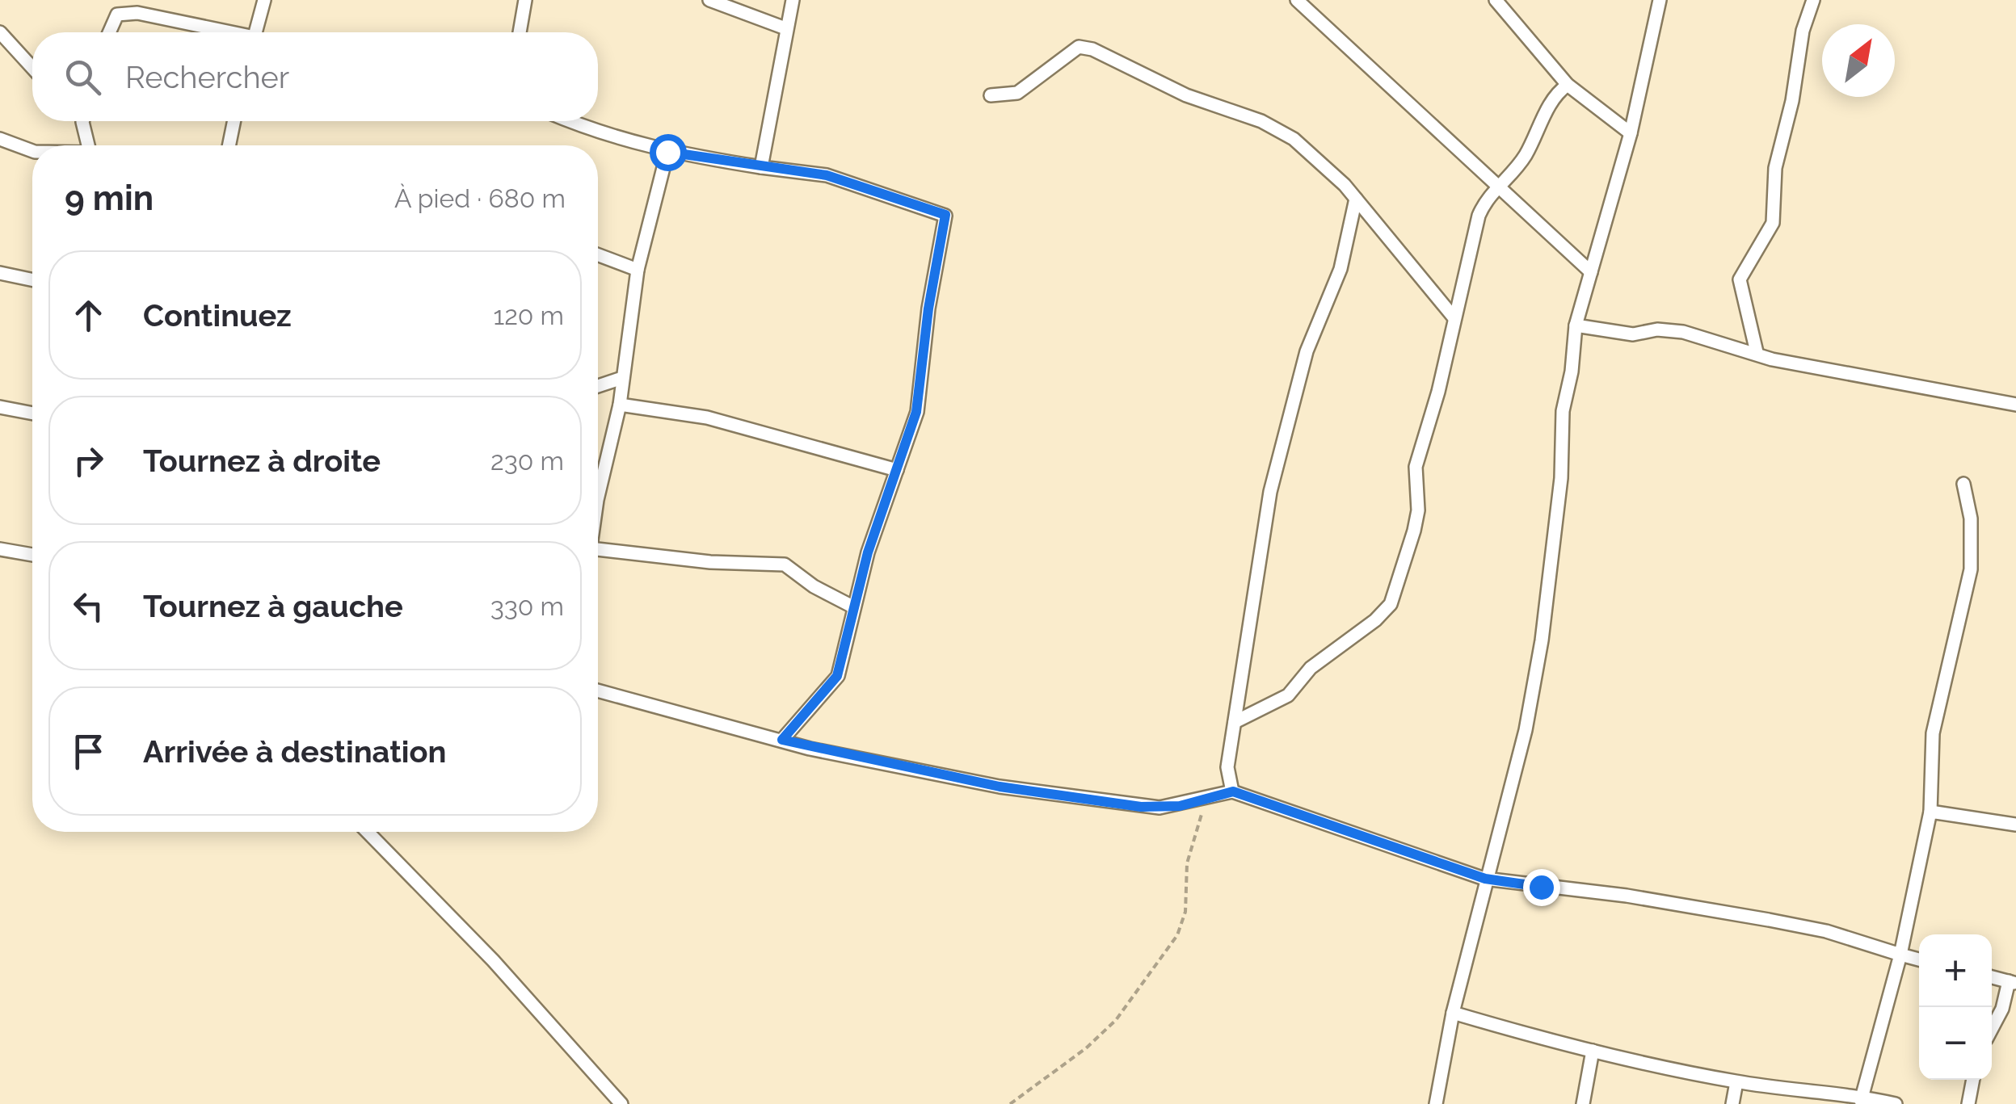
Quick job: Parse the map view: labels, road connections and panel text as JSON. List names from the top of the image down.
{
  "north": "top right",
  "page": {
    "search": "Rechercher",
    "heading": ["9 min", "À pied · 680 m"],
    "list": [
      ["Continuez", "120 m"],
      ["Tournez à droite", "230 m"],
      ["Tournez à gauche", "330 m"],
      "Arrivée à destination"
    ],
    "map_buttons": ["+", "−"]
  }
}
